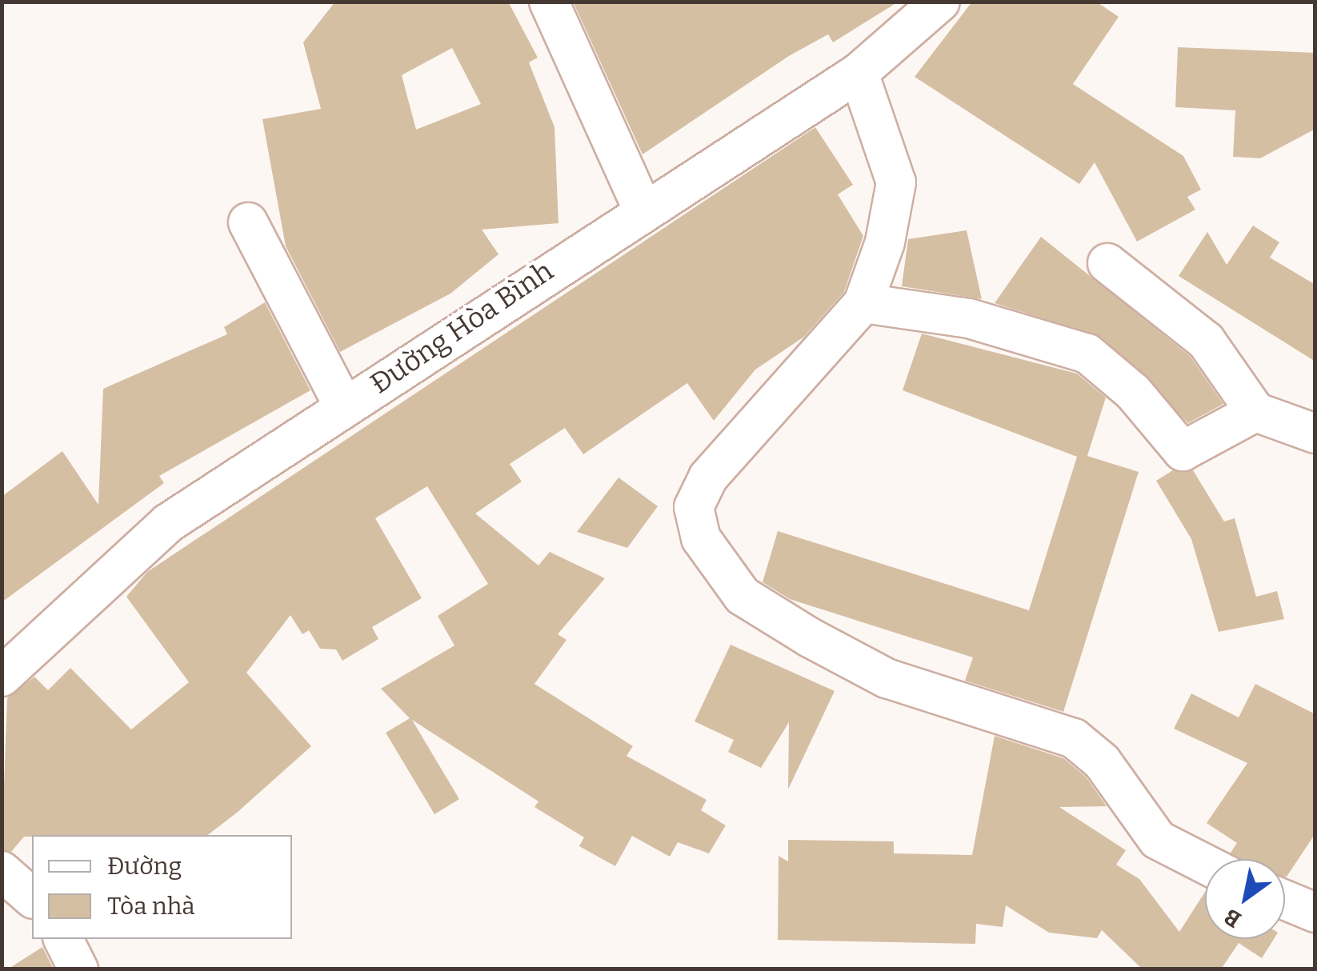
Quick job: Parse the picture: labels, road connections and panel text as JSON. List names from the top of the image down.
{
  "streets": {
    "street": ["Đường Hòa Bình"]
  },
  "legend": ["Đường", "Tòa nhà"],
  "north": "bottom left"
}
